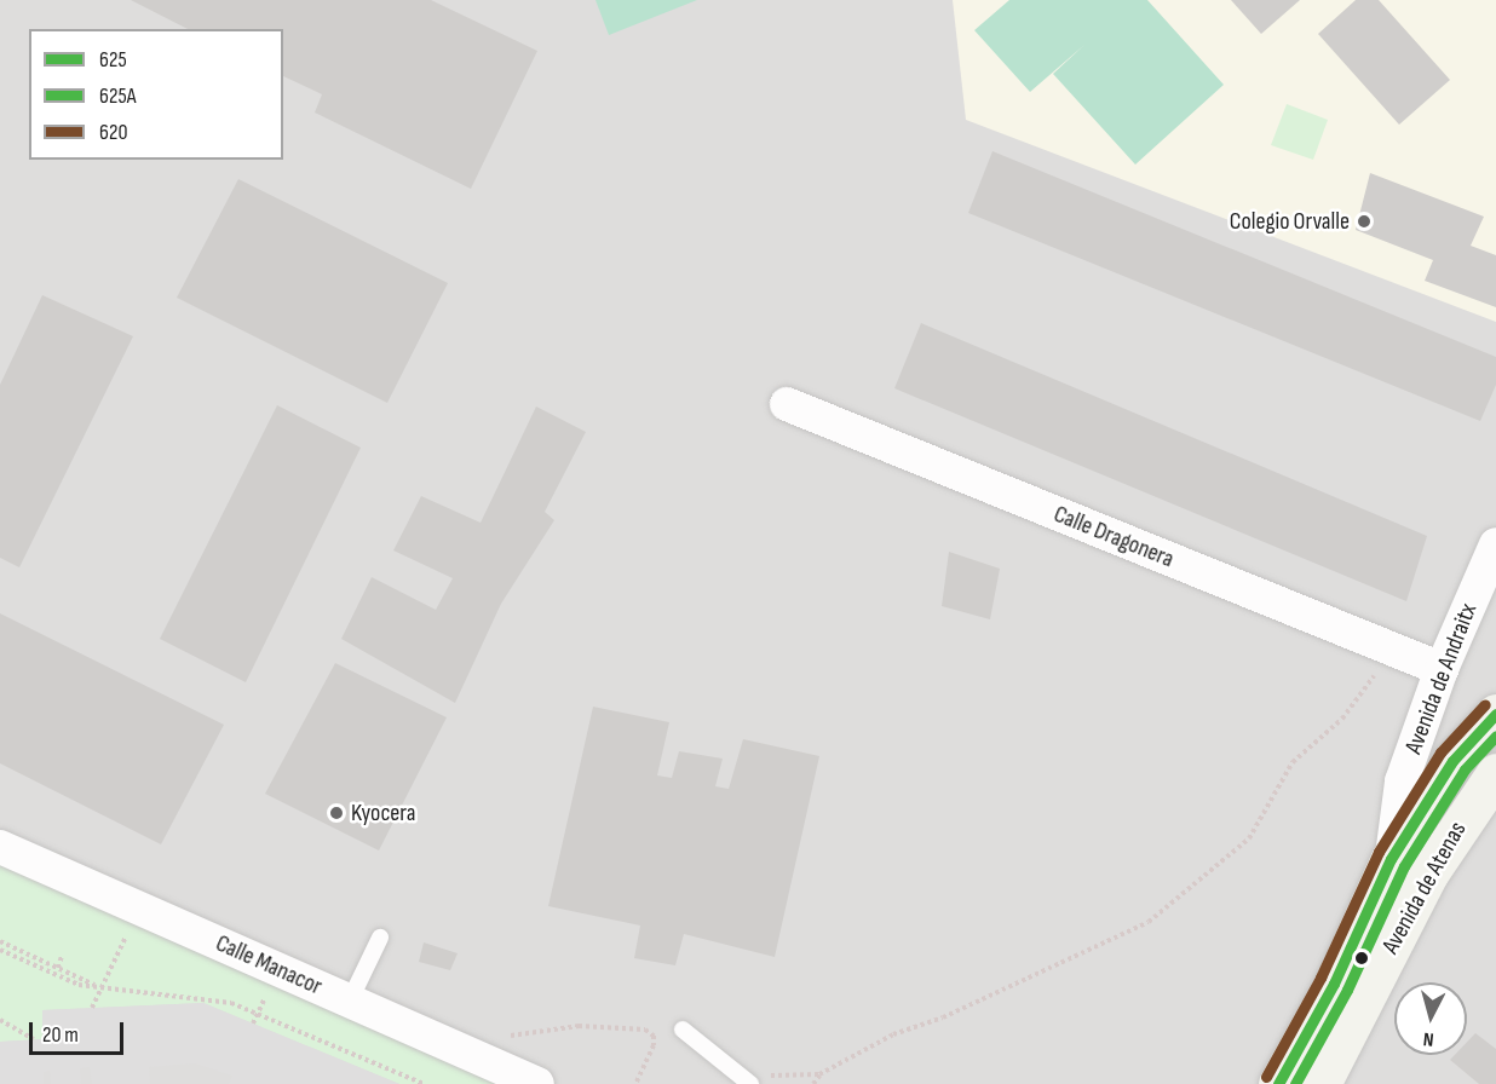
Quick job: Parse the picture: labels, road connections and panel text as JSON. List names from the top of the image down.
{
  "streets": {
    "main road": ["Avenida de Atenas"],
    "street": ["Calle Dragonera", "Avenida de Andraitx", "Calle Manacor"]
  },
  "crossings": [
    ["Calle Dragonera", "Avenida de Andraitx"],
    ["Avenida de Andraitx", "Avenida de Atenas"]
  ],
  "places": ["Colegio Orvalle", "Kyocera"],
  "lines": ["transit line 620", "transit line 625", "transit line 625A"],
  "legend": ["625", "625A", "620"],
  "scale_bar": "20 m",
  "north": "bottom"
}
